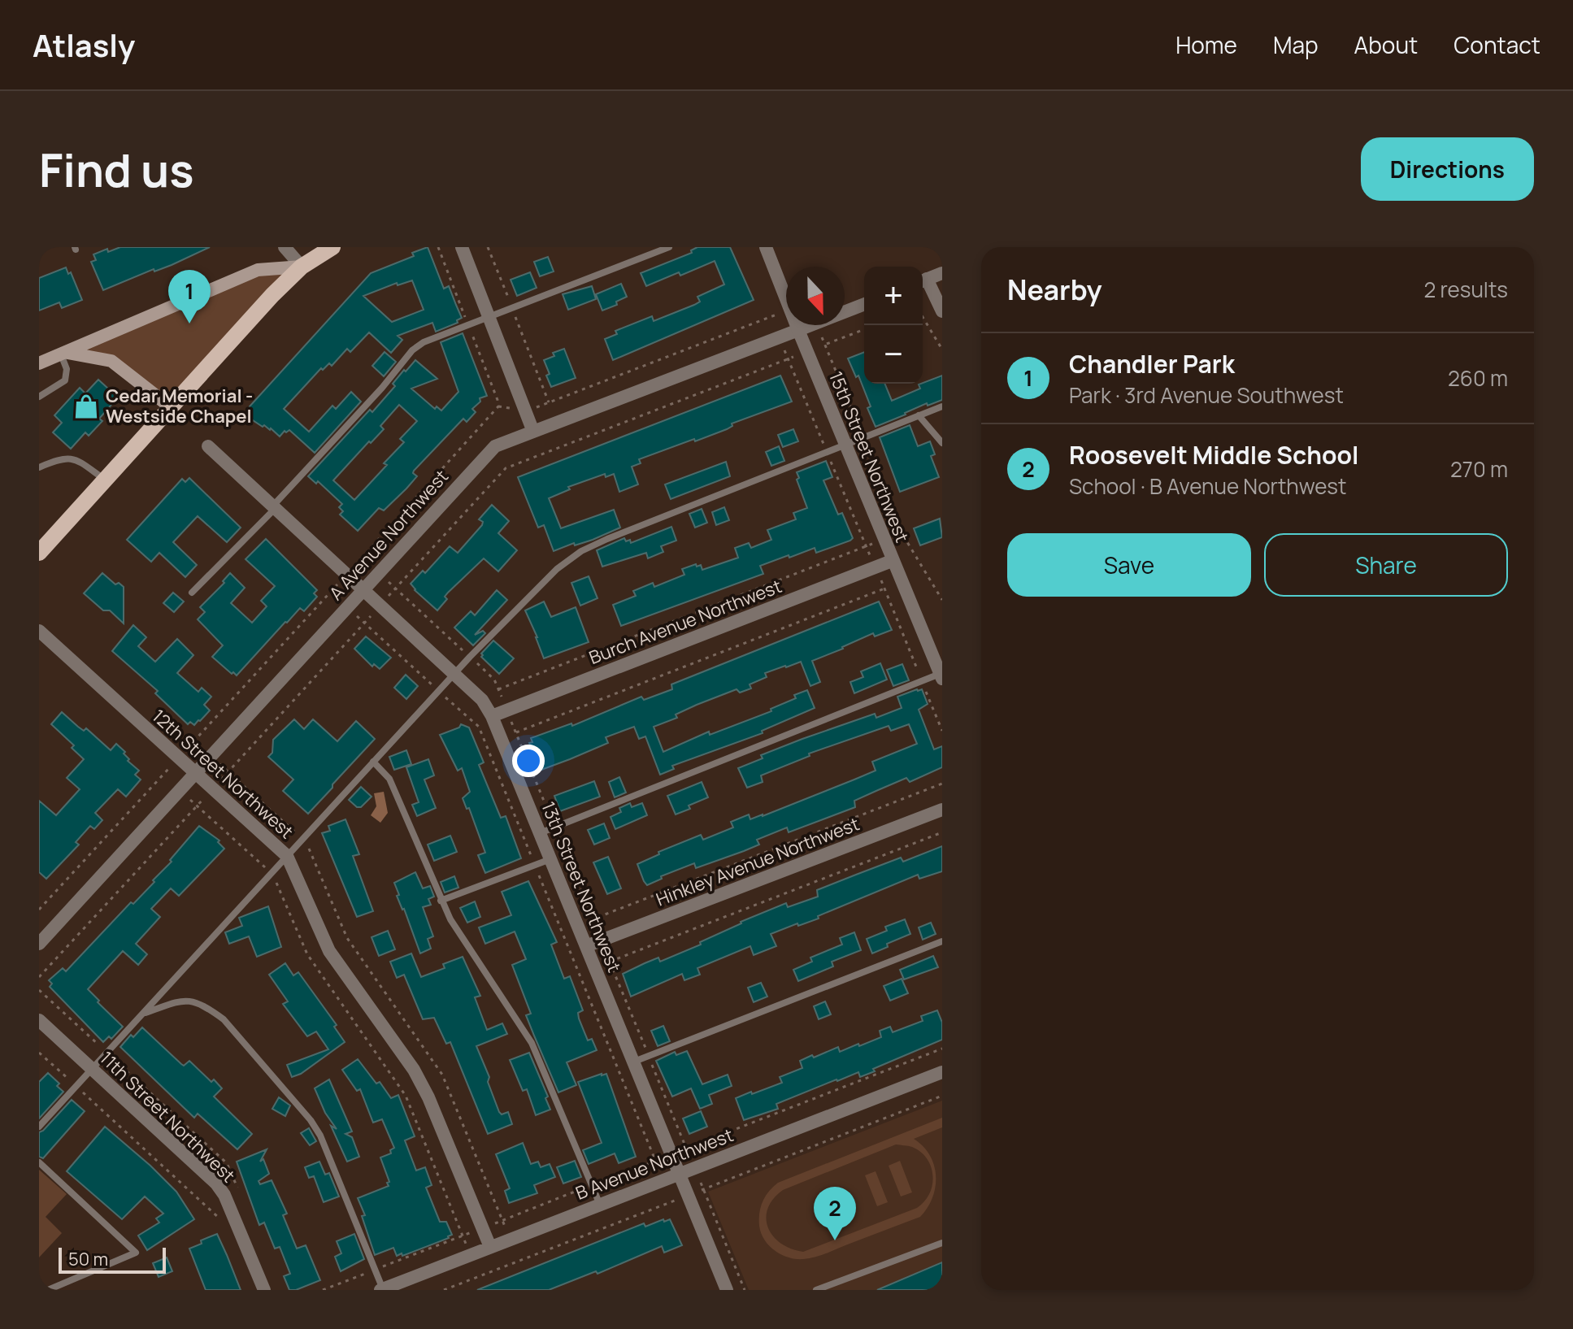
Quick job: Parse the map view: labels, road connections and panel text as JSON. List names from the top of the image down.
{
  "streets": {
    "street": [
      "15th Street Northwest",
      "A Avenue Northwest",
      "Burch Avenue Northwest",
      "12th Street Northwest",
      "Hinkley Avenue Northwest",
      "13th Street Northwest",
      "11th Street Northwest",
      "B Avenue Northwest"
    ]
  },
  "crossings": [
    ["15th Street Northwest", "A Avenue Northwest"],
    ["15th Street Northwest", "Burch Avenue Northwest"],
    ["A Avenue Northwest", "12th Street Northwest"],
    ["A Avenue Northwest", "13th Street Northwest"],
    ["Burch Avenue Northwest", "13th Street Northwest"],
    ["12th Street Northwest", "B Avenue Northwest"],
    ["Hinkley Avenue Northwest", "13th Street Northwest"],
    ["13th Street Northwest", "B Avenue Northwest"]
  ],
  "places": {
    "shop": ["Cedar Memorial - Westside Chapel"]
  },
  "scale_bar": "50 m",
  "north": "bottom",
  "page": {
    "header": "Atlasly",
    "nav": [
      "Home",
      "Map",
      "About",
      "Contact"
    ],
    "buttons": [
      "Directions",
      ["Save", "Share"]
    ],
    "title": "Find us",
    "heading": ["Nearby", "2 results"],
    "map_buttons": ["+", "−"],
    "pins": ["1", "2"],
    "list": [
      {
        "mark": "1",
        "name": "Chandler Park",
        "note": "Park · 3rd Avenue Southwest",
        "value": "260 m"
      },
      {
        "mark": "2",
        "name": "Roosevelt Middle School",
        "note": "School · B Avenue Northwest",
        "value": "270 m"
      }
    ],
    "scale": "50 m"
  }
}
